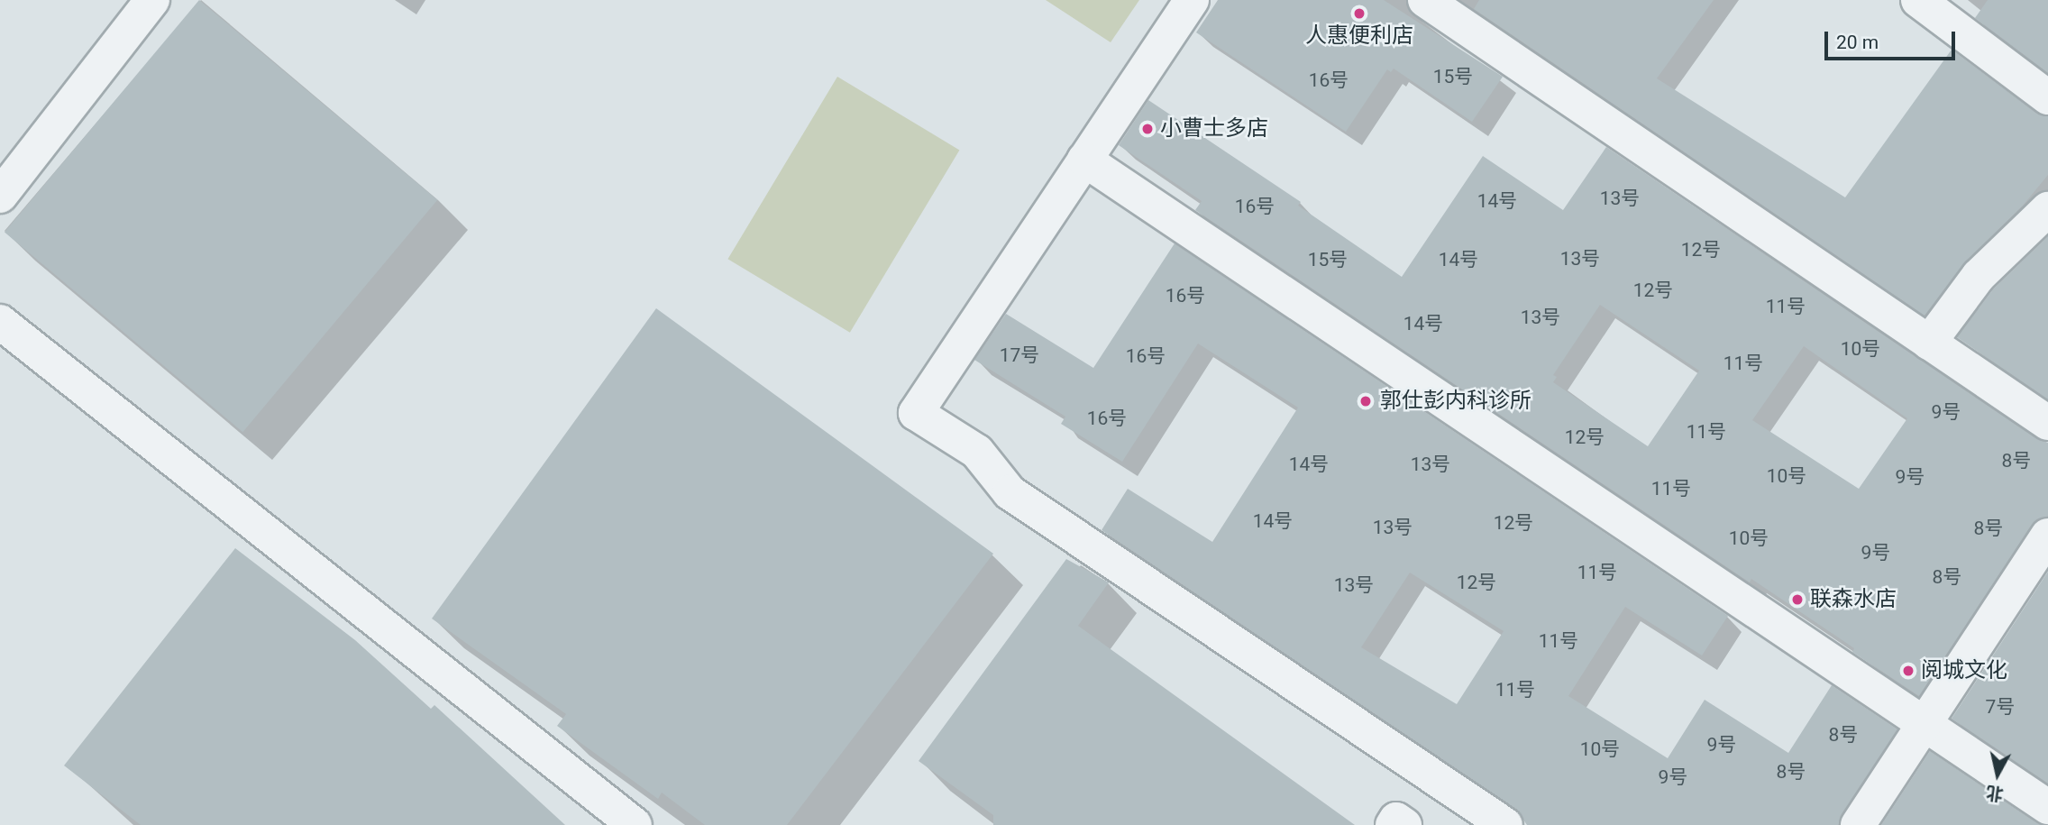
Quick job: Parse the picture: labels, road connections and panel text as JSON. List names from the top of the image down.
{
  "places": [
    "人惠便利店",
    "小曹士多店",
    "郭仕彭内科诊所",
    "联森水店",
    "阅城文化"
  ],
  "house_numbers": [
    "15号",
    "16号",
    "13号",
    "14号",
    "16号",
    "12号",
    "13号",
    "15号",
    "14号",
    "12号",
    "16号",
    "11号",
    "13号",
    "14号",
    "10号",
    "17号",
    "16号",
    "11号",
    "9号",
    "16号",
    "11号",
    "12号",
    "8号",
    "14号",
    "13号",
    "10号",
    "9号",
    "11号",
    "14号",
    "12号",
    "13号",
    "8号",
    "10号",
    "9号",
    "11号",
    "8号",
    "12号",
    "13号",
    "11号",
    "11号",
    "7号",
    "8号",
    "9号",
    "10号",
    "8号",
    "9号"
  ],
  "scale_bar": "20 m",
  "north": "bottom"
}
